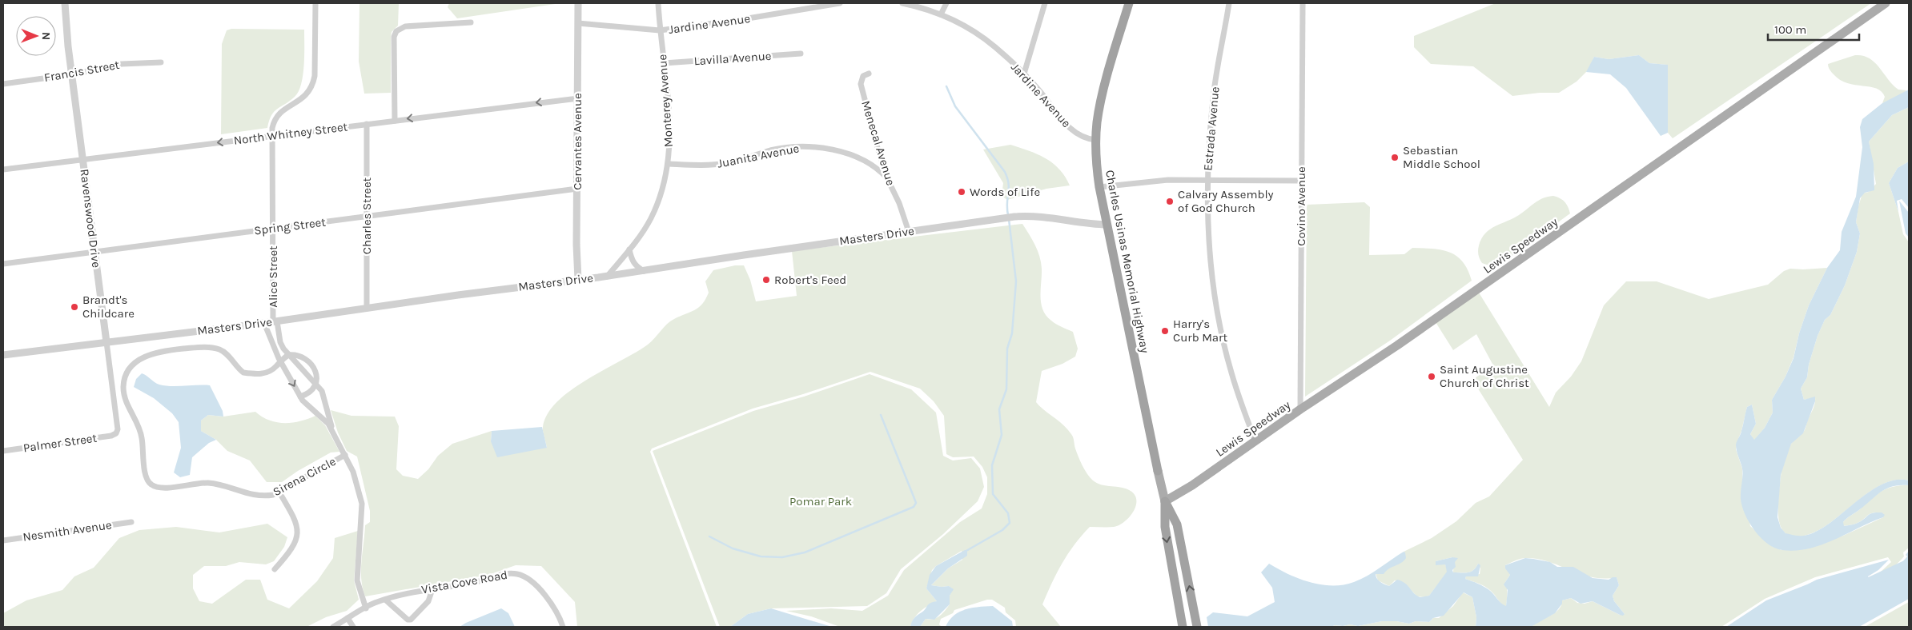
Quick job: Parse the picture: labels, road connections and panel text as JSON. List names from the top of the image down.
{
  "streets": {
    "highway": ["Charles Usinas Memorial Highway"],
    "main road": ["Lewis Speedway"],
    "street": [
      "Jardine Avenue",
      "Lavilla Avenue",
      "Francis Street",
      "Monterey Avenue",
      "Estrada Avenue",
      "North Whitney Street",
      "Cervantes Avenue",
      "Menecal Avenue",
      "Juanita Avenue",
      "Covino Avenue",
      "Charles Street",
      "Ravenswood Drive",
      "Spring Street",
      "Masters Drive",
      "Alice Street",
      "Palmer Street",
      "Sirena Circle",
      "Nesmith Avenue",
      "Vista Cove Road"
    ]
  },
  "crossings": [
    ["Jardine Avenue", "Monterey Avenue"],
    ["Jardine Avenue", "Cervantes Avenue"],
    ["Jardine Avenue", "Charles Usinas Memorial Highway"],
    ["Lavilla Avenue", "Monterey Avenue"],
    ["Francis Street", "Ravenswood Drive"],
    ["Monterey Avenue", "Juanita Avenue"],
    ["Monterey Avenue", "Masters Drive"],
    ["Estrada Avenue", "Lewis Speedway"],
    ["North Whitney Street", "Cervantes Avenue"],
    ["North Whitney Street", "Charles Street"],
    ["North Whitney Street", "Ravenswood Drive"],
    ["North Whitney Street", "Alice Street"],
    ["Cervantes Avenue", "Spring Street"],
    ["Cervantes Avenue", "Masters Drive"],
    ["Menecal Avenue", "Juanita Avenue"],
    ["Menecal Avenue", "Masters Drive"],
    ["Covino Avenue", "Lewis Speedway"],
    ["Charles Street", "Spring Street"],
    ["Charles Street", "Masters Drive"],
    ["Ravenswood Drive", "Spring Street"],
    ["Ravenswood Drive", "Masters Drive"],
    ["Ravenswood Drive", "Palmer Street"],
    ["Spring Street", "Alice Street"],
    ["Masters Drive", "Charles Usinas Memorial Highway"],
    ["Masters Drive", "Alice Street"],
    ["Lewis Speedway", "Charles Usinas Memorial Highway"]
  ],
  "one_way": ["North Whitney Street"],
  "parks": ["Pomar Park"],
  "places": [
    "Sebastian Middle School",
    "Words of Life",
    "Calvary Assembly of God Church",
    "Robert's Feed",
    "Brandt's Childcare",
    "Harry's Curb Mart",
    "Saint Augustine Church of Christ"
  ],
  "scale_bar": "100 m",
  "north": "right"
}
